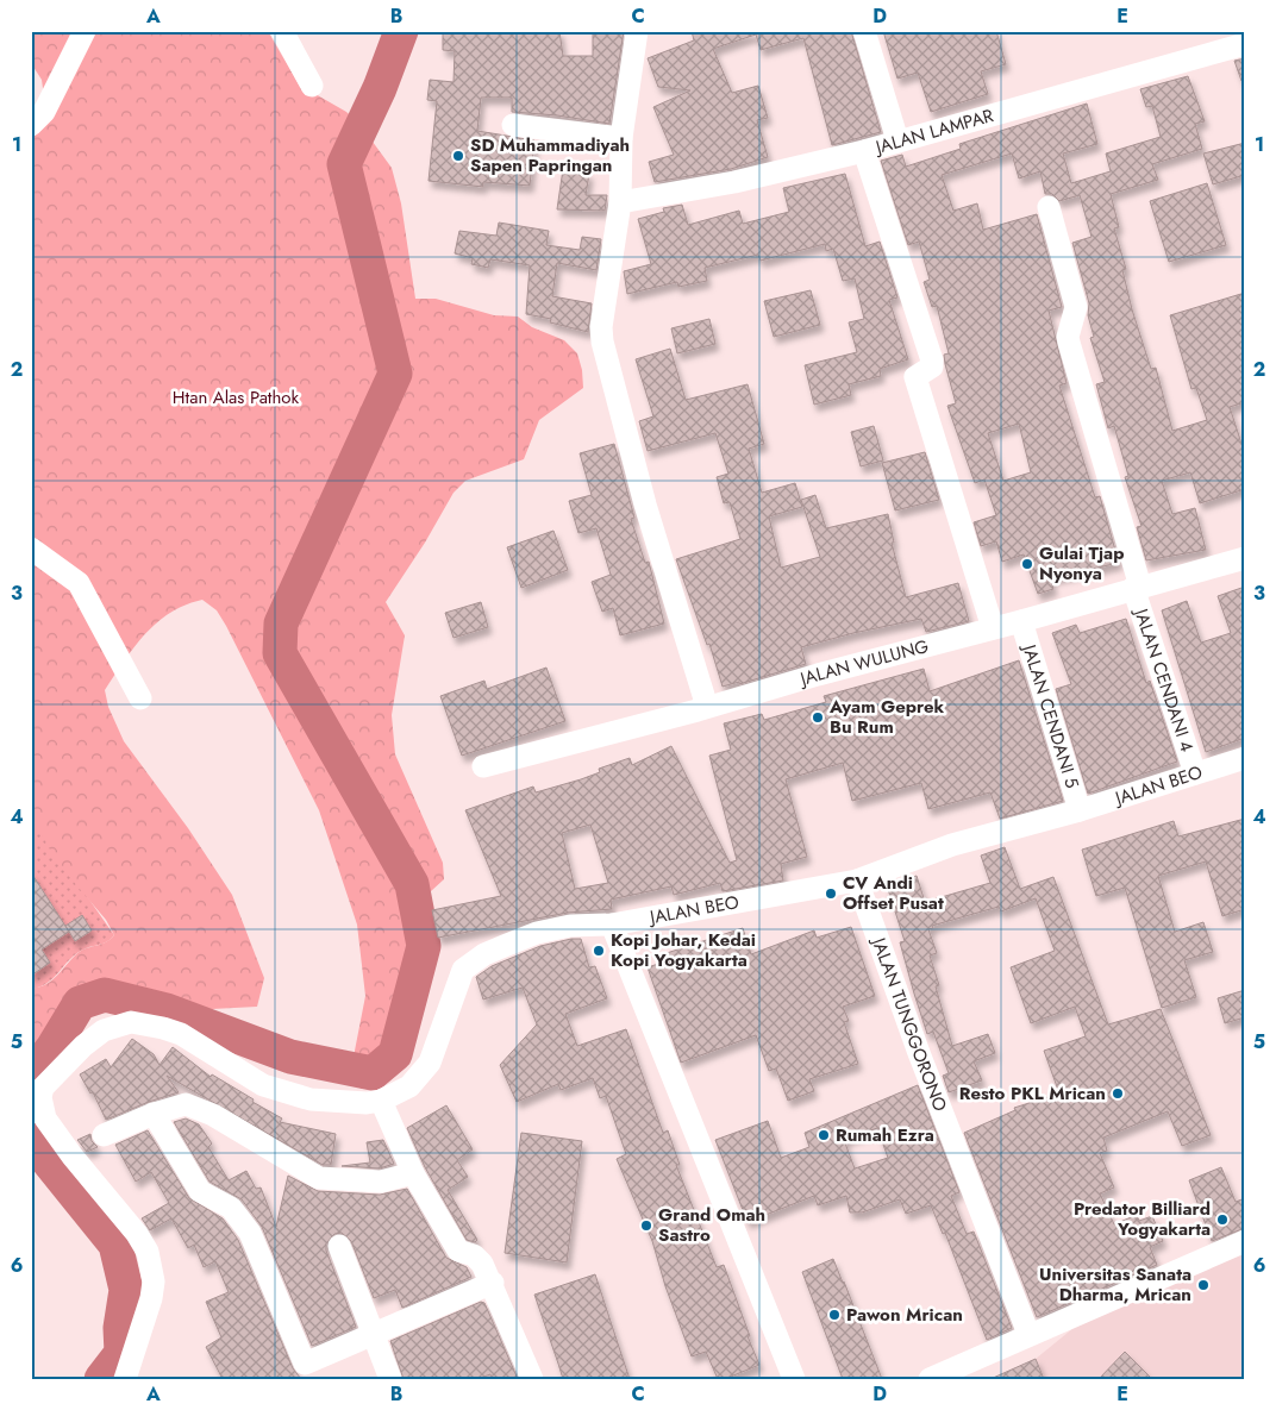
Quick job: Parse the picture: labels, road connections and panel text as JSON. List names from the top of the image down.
{
  "streets": {
    "street": [
      "JALAN LAMPAR",
      "JALAN WULUNG",
      "JALAN CENDANI 4",
      "JALAN CENDANI 5",
      "JALAN BEO",
      "JALAN TUNGGORONO"
    ]
  },
  "crossings": [
    ["JALAN WULUNG", "JALAN CENDANI 4"],
    ["JALAN WULUNG", "JALAN CENDANI 5"],
    ["JALAN CENDANI 4", "JALAN BEO"],
    ["JALAN CENDANI 5", "JALAN BEO"],
    ["JALAN BEO", "JALAN TUNGGORONO"]
  ],
  "parks": ["Htan Alas Pathok"],
  "places": [
    "SD Muhammadiyah Sapen Papringan",
    "Gulai Tjap Nyonya",
    "Ayam Geprek Bu Rum",
    "CV Andi Offset Pusat",
    "Kopi Johar, Kedai Kopi Yogyakarta",
    "Resto PKL Mrican",
    "Rumah Ezra",
    "Predator Billiard Yogyakarta",
    "Grand Omah Sastro",
    "Universitas Sanata Dharma, Mrican",
    "Pawon Mrican"
  ],
  "grid": {
    "columns": [
      "A",
      "B",
      "C",
      "D",
      "E"
    ],
    "rows": [
      "1",
      "2",
      "3",
      "4",
      "5",
      "6"
    ]
  }
}
